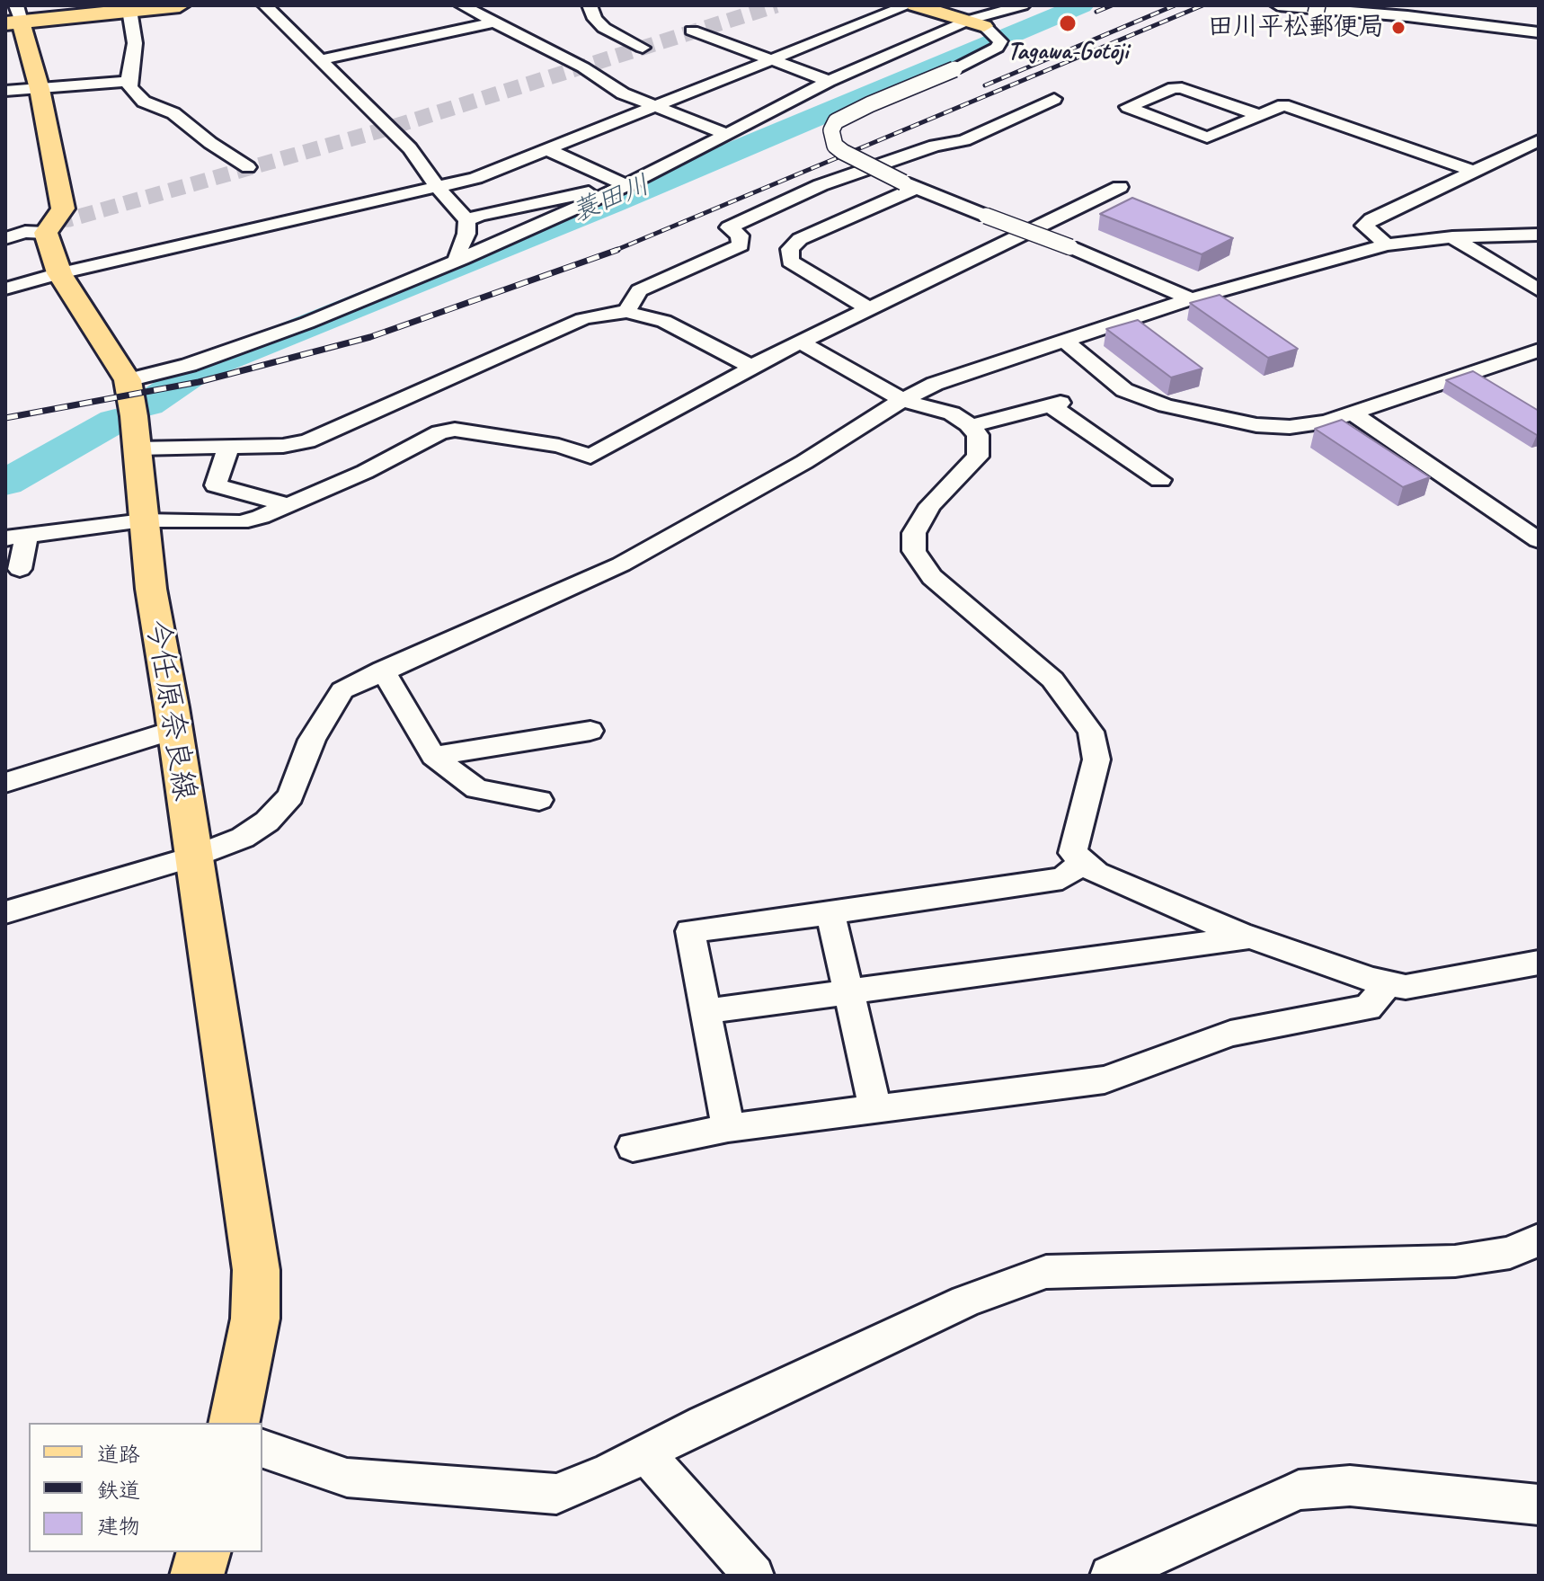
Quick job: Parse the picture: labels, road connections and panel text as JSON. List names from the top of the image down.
{
  "streets": {
    "main road": ["今任原奈良線"]
  },
  "water": ["蓑田川"],
  "places": ["Tagawa-Gotōji", "田川平松郵便局"],
  "legend": ["道路", "鉄道", "建物"]
}
